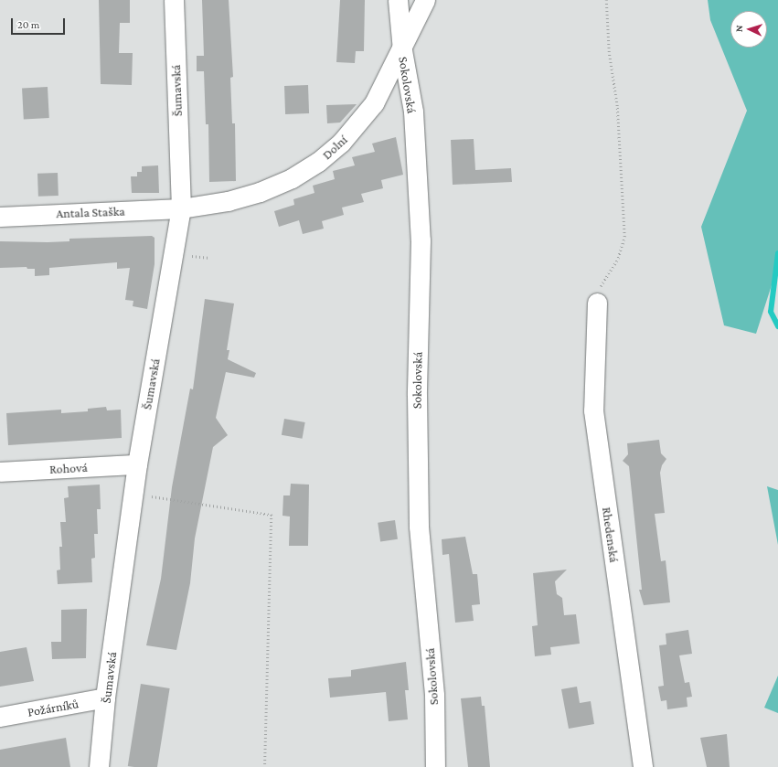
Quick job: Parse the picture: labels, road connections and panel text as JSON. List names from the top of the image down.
{
  "streets": {
    "street": [
      "Sokolovská",
      "Šumavská",
      "Dolní",
      "Antala Staška",
      "Rohová",
      "Rhedenská",
      "Požárníků"
    ]
  },
  "crossings": [
    ["Sokolovská", "Dolní"],
    ["Šumavská", "Dolní"],
    ["Šumavská", "Antala Staška"],
    ["Šumavská", "Rohová"],
    ["Šumavská", "Požárníků"],
    ["Dolní", "Antala Staška"]
  ],
  "scale_bar": "20 m",
  "north": "left"
}
